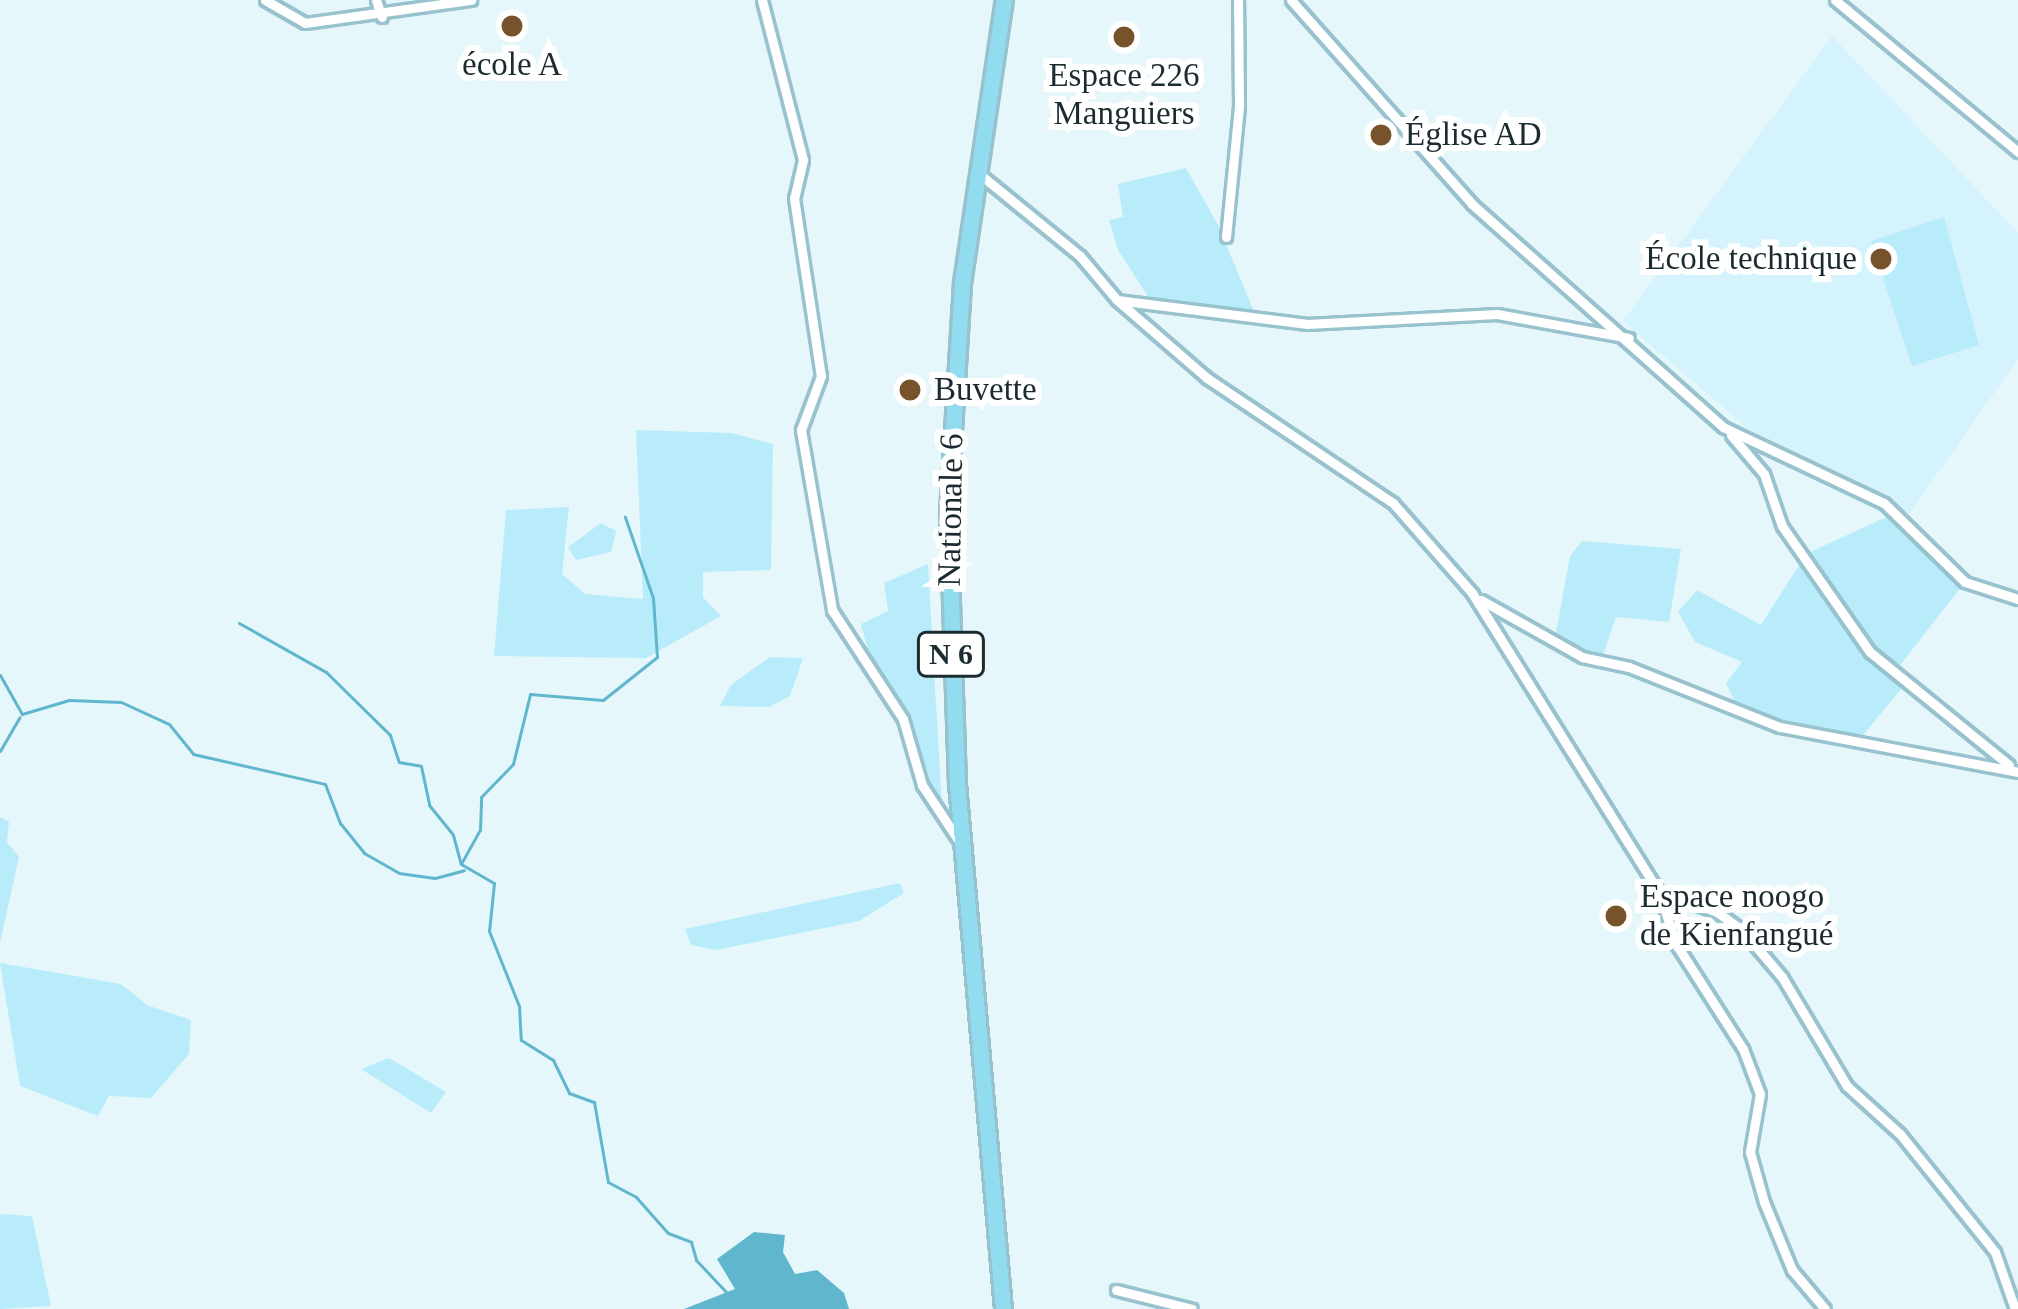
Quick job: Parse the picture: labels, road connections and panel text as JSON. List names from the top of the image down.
{
  "streets": {
    "main road": ["Nationale 6", "N 6"]
  },
  "places": [
    "école A",
    "Espace 226 Manguiers",
    "Église AD",
    "École technique",
    "Buvette",
    "Espace noogo de Kienfangué"
  ]
}
